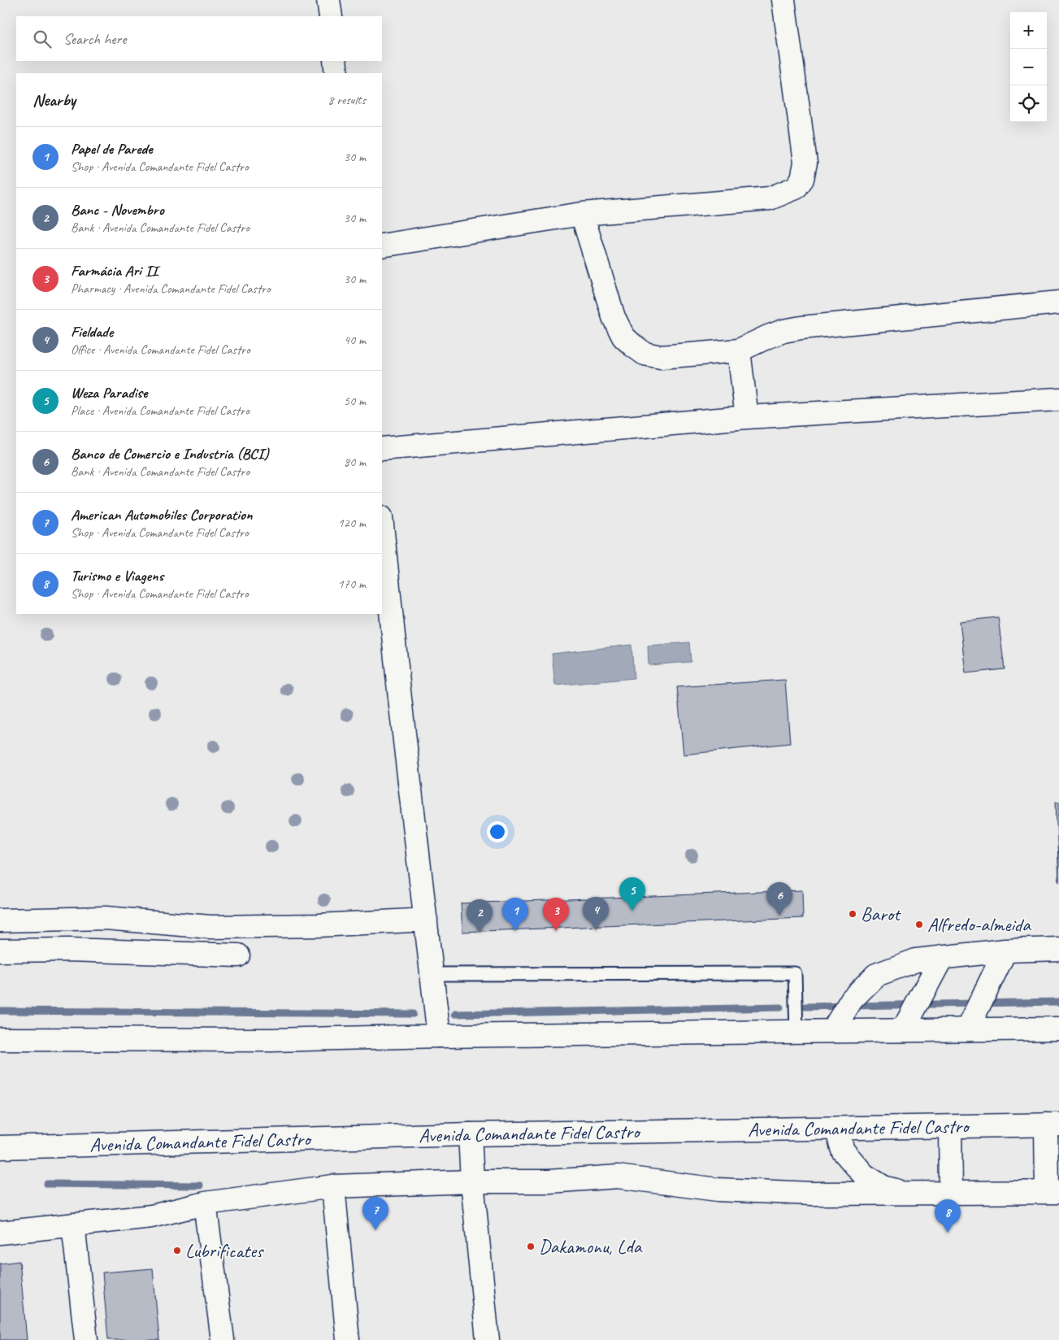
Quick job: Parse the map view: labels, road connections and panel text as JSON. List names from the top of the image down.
{
  "streets": {
    "main road": ["Avenida Comandante Fidel Castro"]
  },
  "places": [
    "Barot",
    "Alfredo-almeida",
    "Dakamonu, Lda",
    "Lubrificates"
  ],
  "page": {
    "map_buttons": ["+", "−"],
    "search": "Search here",
    "heading": ["Nearby", "8 results"],
    "list": [
      {
        "mark": "1",
        "name": "Papel de Parede",
        "note": "Shop · Avenida Comandante Fidel Castro",
        "value": "30 m"
      },
      {
        "mark": "2",
        "name": "Banc - Novembro",
        "note": "Bank · Avenida Comandante Fidel Castro",
        "value": "30 m"
      },
      {
        "mark": "3",
        "name": "Farmácia Ari II",
        "note": "Pharmacy · Avenida Comandante Fidel Castro",
        "value": "30 m"
      },
      {
        "mark": "4",
        "name": "Fieldade",
        "note": "Office · Avenida Comandante Fidel Castro",
        "value": "40 m"
      },
      {
        "mark": "5",
        "name": "Weza Paradise",
        "note": "Place · Avenida Comandante Fidel Castro",
        "value": "50 m"
      },
      {
        "mark": "6",
        "name": "Banco de Comercio e Industria (BCI)",
        "note": "Bank · Avenida Comandante Fidel Castro",
        "value": "80 m"
      },
      {
        "mark": "7",
        "name": "American Automobiles Corporation",
        "note": "Shop · Avenida Comandante Fidel Castro",
        "value": "120 m"
      },
      {
        "mark": "8",
        "name": "Turismo e Viagens",
        "note": "Shop · Avenida Comandante Fidel Castro",
        "value": "170 m"
      }
    ],
    "pins": [
      "5",
      "6",
      "4",
      "1",
      "3",
      "2",
      "7",
      "8"
    ]
  }
}
